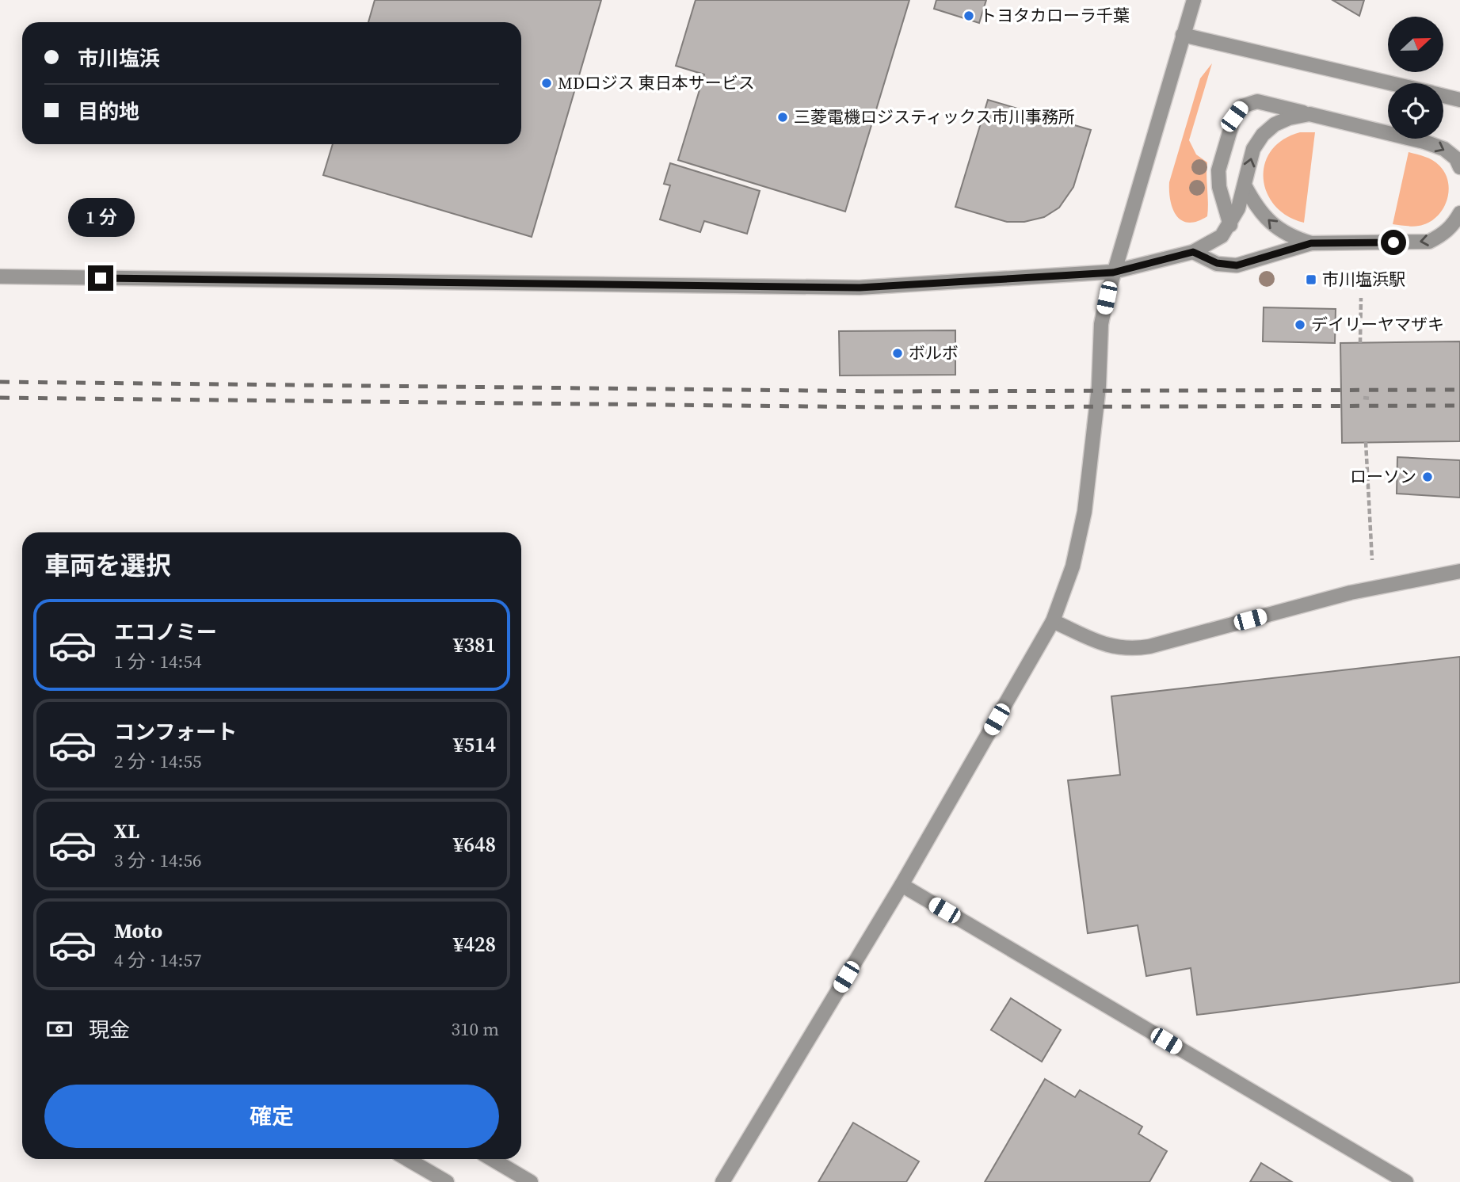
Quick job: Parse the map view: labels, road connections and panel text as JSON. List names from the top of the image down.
{
  "places": {
    "other": [
      "トヨタカローラ千葉",
      "MDロジス 東日本サービス",
      "三菱電機ロジスティックス市川事務所",
      "デイリーヤマザキ",
      "ボルボ",
      "ローソン"
    ],
    "transit": ["市川塩浜駅"]
  },
  "north": "right",
  "page": {
    "banner": ["市川塩浜", "目的地"],
    "bubble": "1 分",
    "heading": "車両を選択",
    "list": [
      {
        "name": "エコノミー",
        "note": "1 分 · 14:54",
        "value": "¥381"
      },
      {
        "name": "コンフォート",
        "note": "2 分 · 14:55",
        "value": "¥514"
      },
      {
        "name": "XL",
        "note": "3 分 · 14:56",
        "value": "¥648"
      },
      {
        "name": "Moto",
        "note": "4 分 · 14:57",
        "value": "¥428"
      }
    ],
    "pay": ["現金", "310 m"],
    "buttons": "確定"
  }
}
